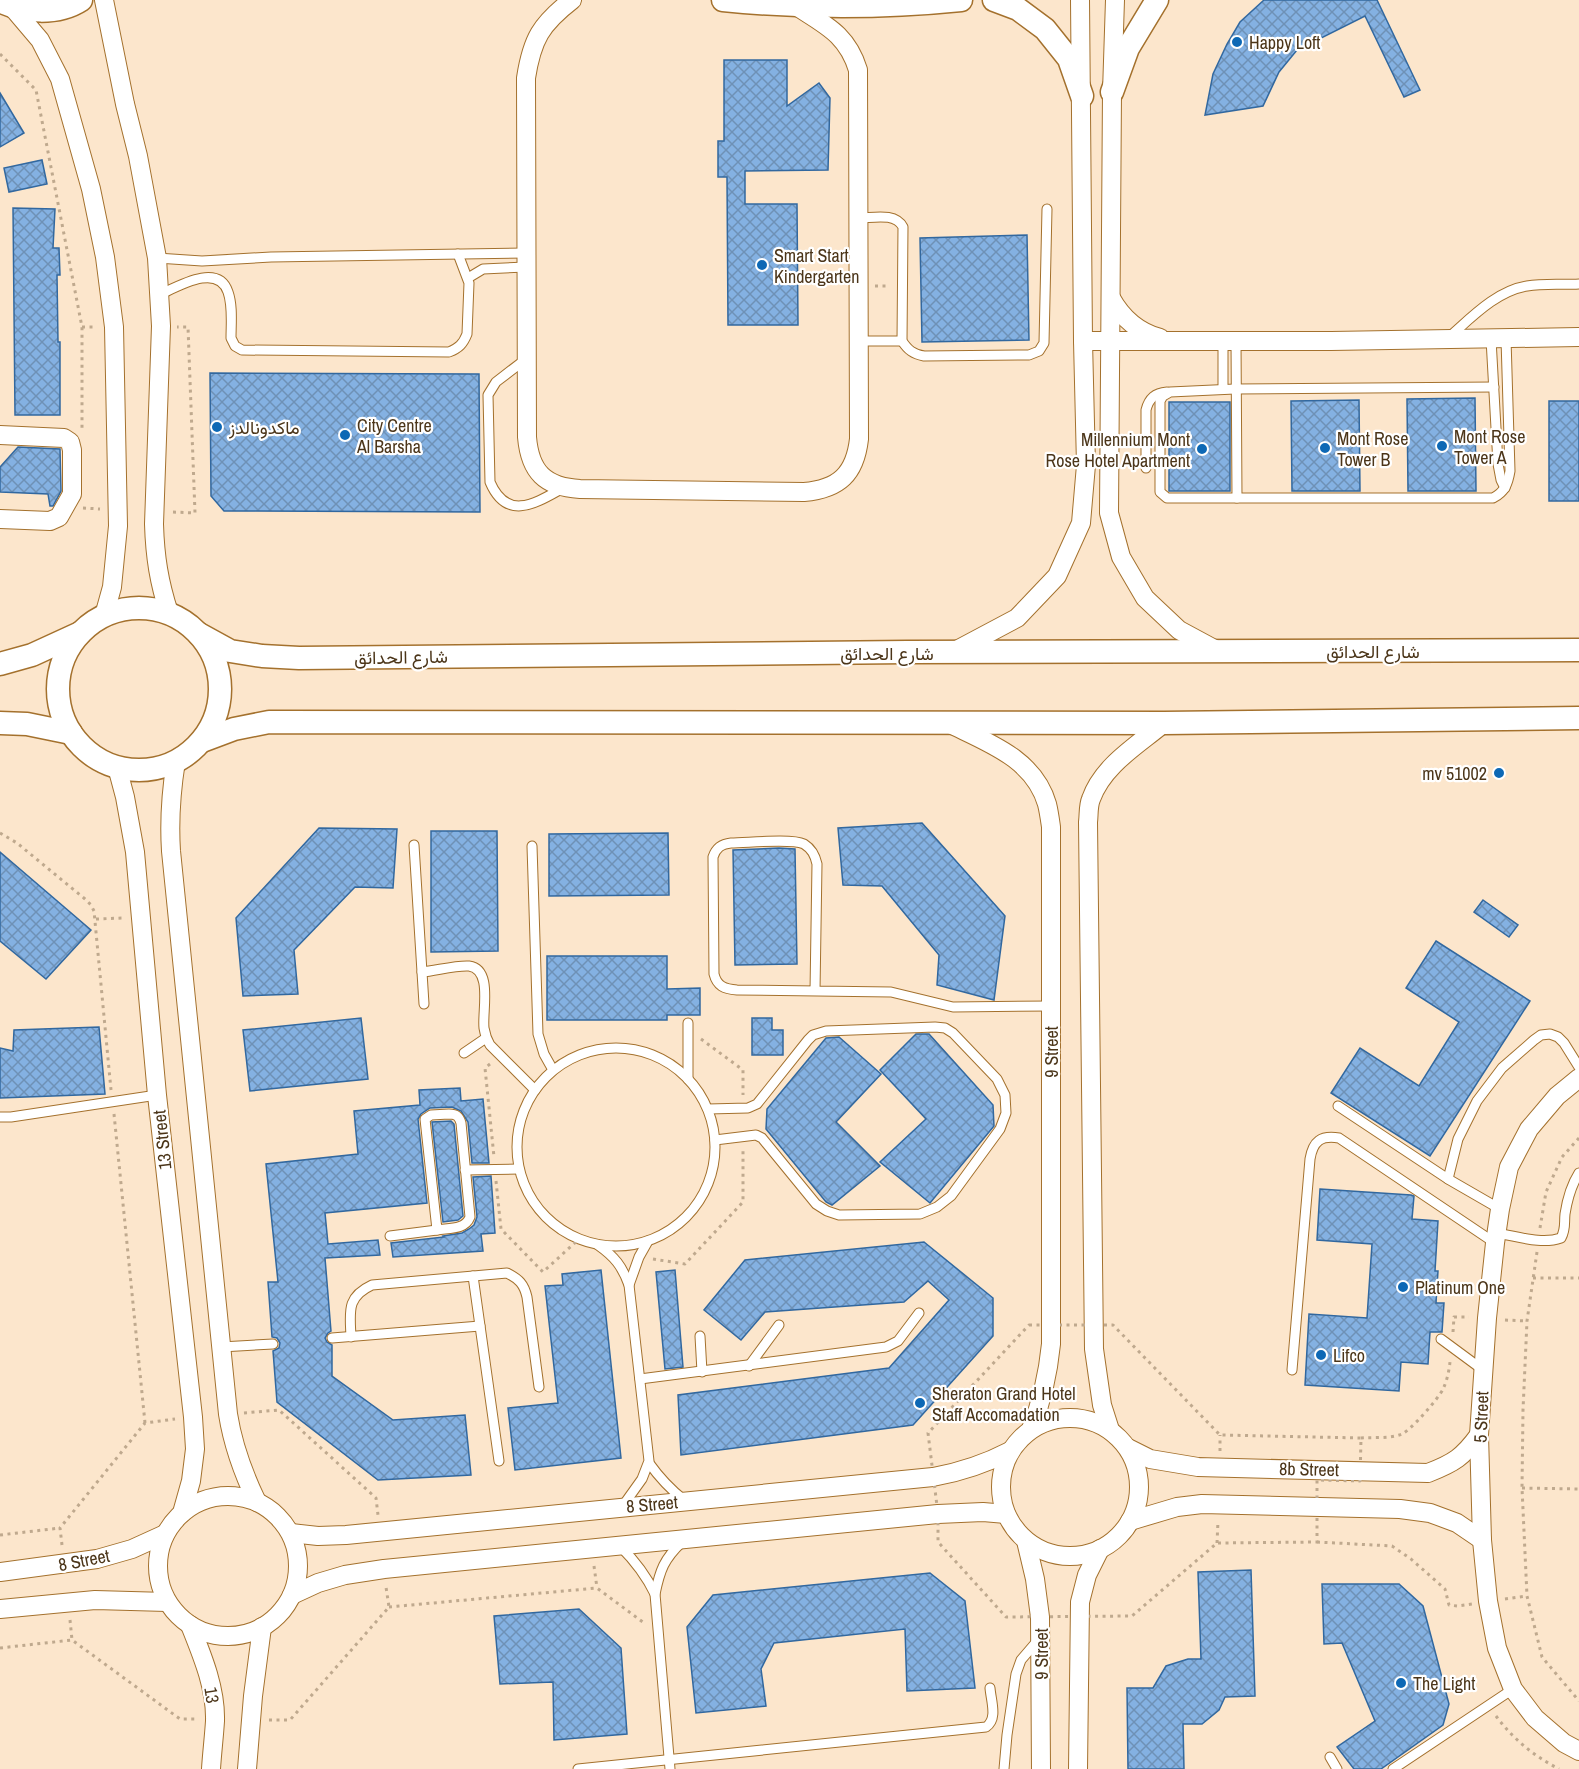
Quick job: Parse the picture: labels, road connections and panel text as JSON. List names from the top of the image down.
{
  "streets": {
    "street": [
      "شارع الحدائق",
      "9 Street",
      "13 Street",
      "5 Street",
      "8b Street",
      "8 Street",
      "13"
    ]
  },
  "crossings": [
    ["شارع الحدائق", "13 Street"],
    ["9 Street", "8b Street"],
    ["9 Street", "8 Street"],
    ["13 Street", "8 Street"],
    ["13 Street", "13"],
    ["5 Street", "8b Street"],
    ["8b Street", "8 Street"],
    ["8 Street", "13"]
  ],
  "places": [
    "Happy Loft",
    "Smart Start Kindergarten",
    "ماكدونالدز",
    "City Centre Al Barsha",
    "Mont Rose Tower A",
    "Mont Rose Tower B",
    "Millennium Mont Rose Hotel Apartment",
    "mv 51002",
    "Platinum One",
    "Lifco",
    "Sheraton Grand Hotel Staff Accomadation",
    "The Light"
  ]
}
